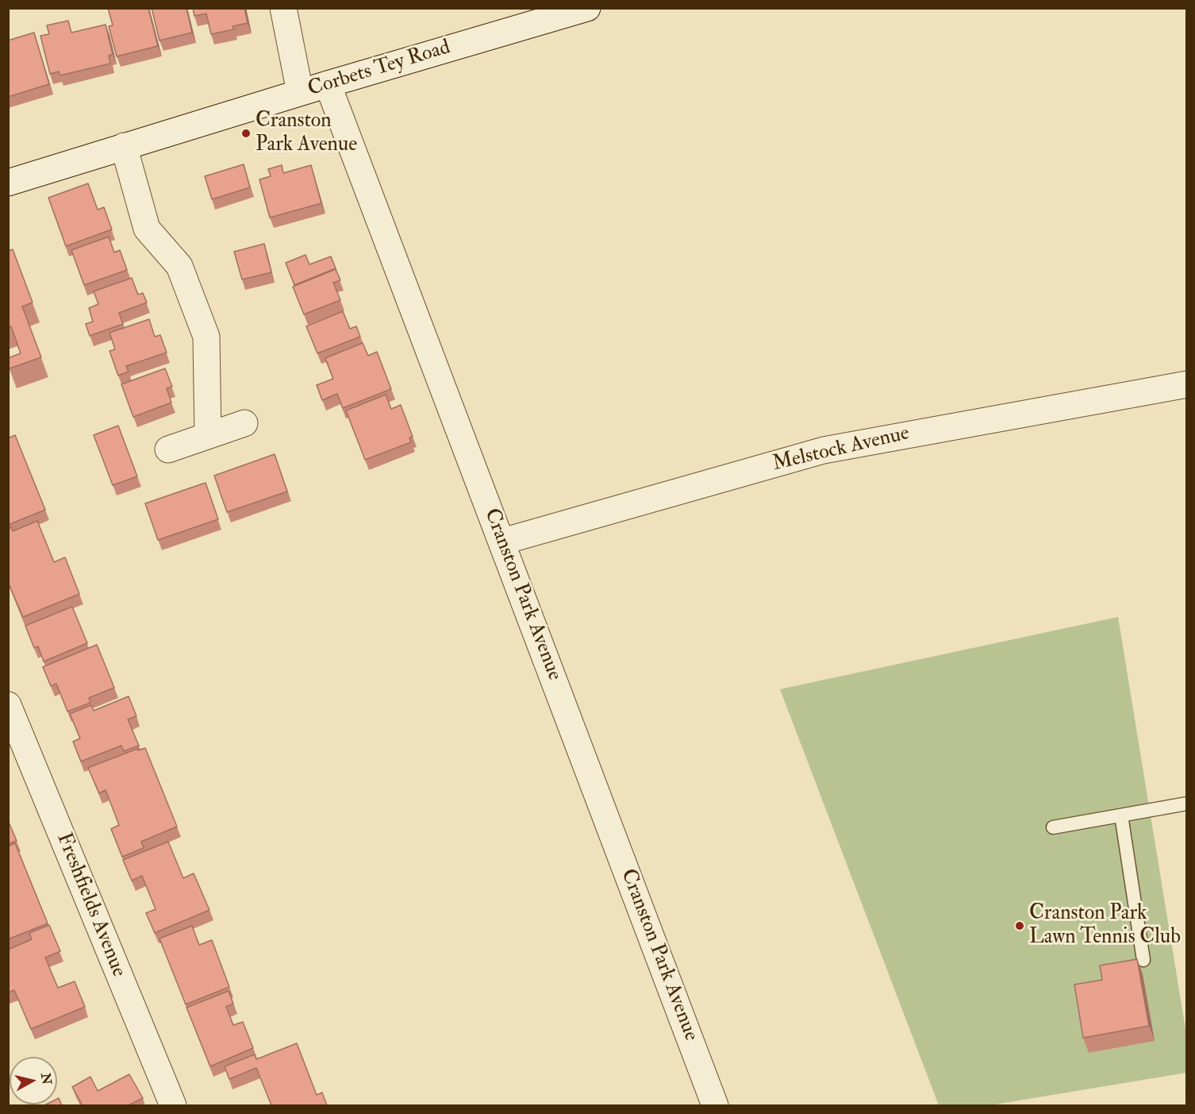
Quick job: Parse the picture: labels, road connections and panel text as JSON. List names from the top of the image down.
{
  "streets": {
    "street": [
      "Corbets Tey Road",
      "Melstock Avenue",
      "Cranston Park Avenue",
      "Freshfields Avenue"
    ]
  },
  "crossings": [
    ["Corbets Tey Road", "Cranston Park Avenue"],
    ["Melstock Avenue", "Cranston Park Avenue"]
  ],
  "places": ["Cranston Park Avenue", "Cranston Park Lawn Tennis Club"],
  "north": "right"
}
